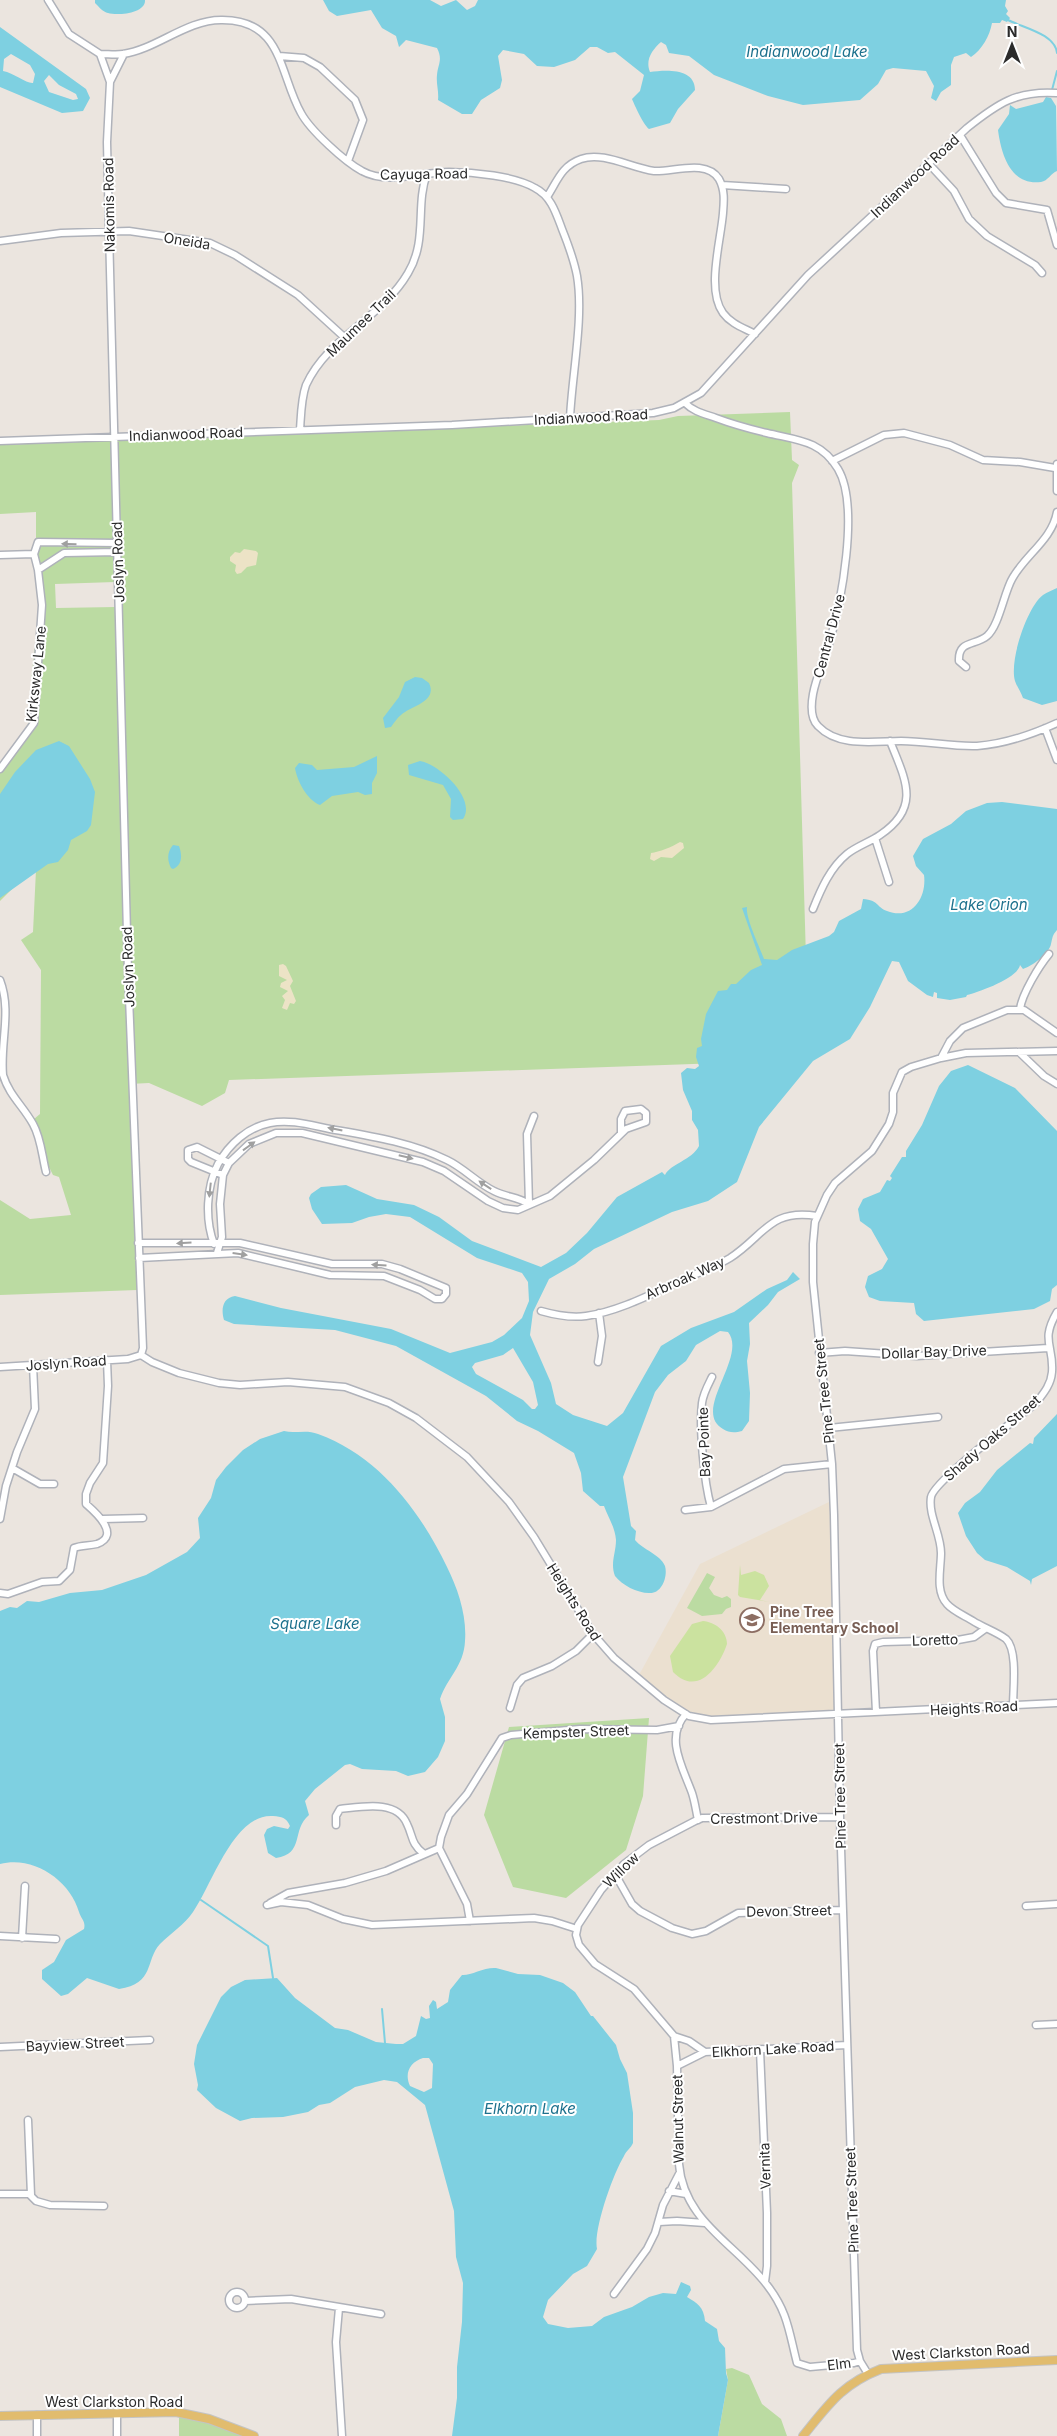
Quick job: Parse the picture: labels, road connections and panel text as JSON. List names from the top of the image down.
{
  "streets": {
    "main road": ["West Clarkston Road"],
    "street": [
      "Cayuga Road",
      "Indianwood Road",
      "Nakomis Road",
      "Oneida",
      "Maumee Trail",
      "Joslyn Road",
      "Central Drive",
      "Kirksway Lane",
      "Arbroak Way",
      "Dollar Bay Drive",
      "Pine Tree Street",
      "Shady Oaks Street",
      "Bay Pointe",
      "Heights Road",
      "Loretto",
      "Kempster Street",
      "Crestmont Drive",
      "Willow",
      "Devon Street",
      "Bayview Street",
      "Elkhorn Lake Road",
      "Walnut Street",
      "Vernita",
      "Elm"
    ]
  },
  "crossings": [
    ["Cayuga Road", "Nakomis Road"],
    ["Cayuga Road", "Maumee Trail"],
    ["Indianwood Road", "Nakomis Road"],
    ["Indianwood Road", "Maumee Trail"],
    ["Indianwood Road", "Joslyn Road"],
    ["Indianwood Road", "Central Drive"],
    ["Nakomis Road", "Oneida"],
    ["Nakomis Road", "Joslyn Road"],
    ["Oneida", "Maumee Trail"],
    ["Joslyn Road", "Heights Road"],
    ["Arbroak Way", "Pine Tree Street"],
    ["Dollar Bay Drive", "Pine Tree Street"],
    ["Dollar Bay Drive", "Shady Oaks Street"],
    ["Pine Tree Street", "Heights Road"],
    ["Pine Tree Street", "Crestmont Drive"],
    ["Pine Tree Street", "Devon Street"],
    ["Pine Tree Street", "Elkhorn Lake Road"],
    ["Pine Tree Street", "West Clarkston Road"],
    ["Pine Tree Street", "Elm"],
    ["Shady Oaks Street", "Heights Road"],
    ["Shady Oaks Street", "Loretto"],
    ["Heights Road", "Loretto"],
    ["Crestmont Drive", "Willow"],
    ["Willow", "Devon Street"],
    ["Willow", "Elkhorn Lake Road"],
    ["Elkhorn Lake Road", "Walnut Street"],
    ["Elkhorn Lake Road", "Vernita"],
    ["Walnut Street", "Vernita"],
    ["Walnut Street", "Elm"]
  ],
  "water": [
    "Indianwood Lake",
    "Lake Orion",
    "Square Lake",
    "Elkhorn Lake"
  ],
  "places": {
    "school or university": ["Pine Tree Elementary School"]
  },
  "north": "top"
}
